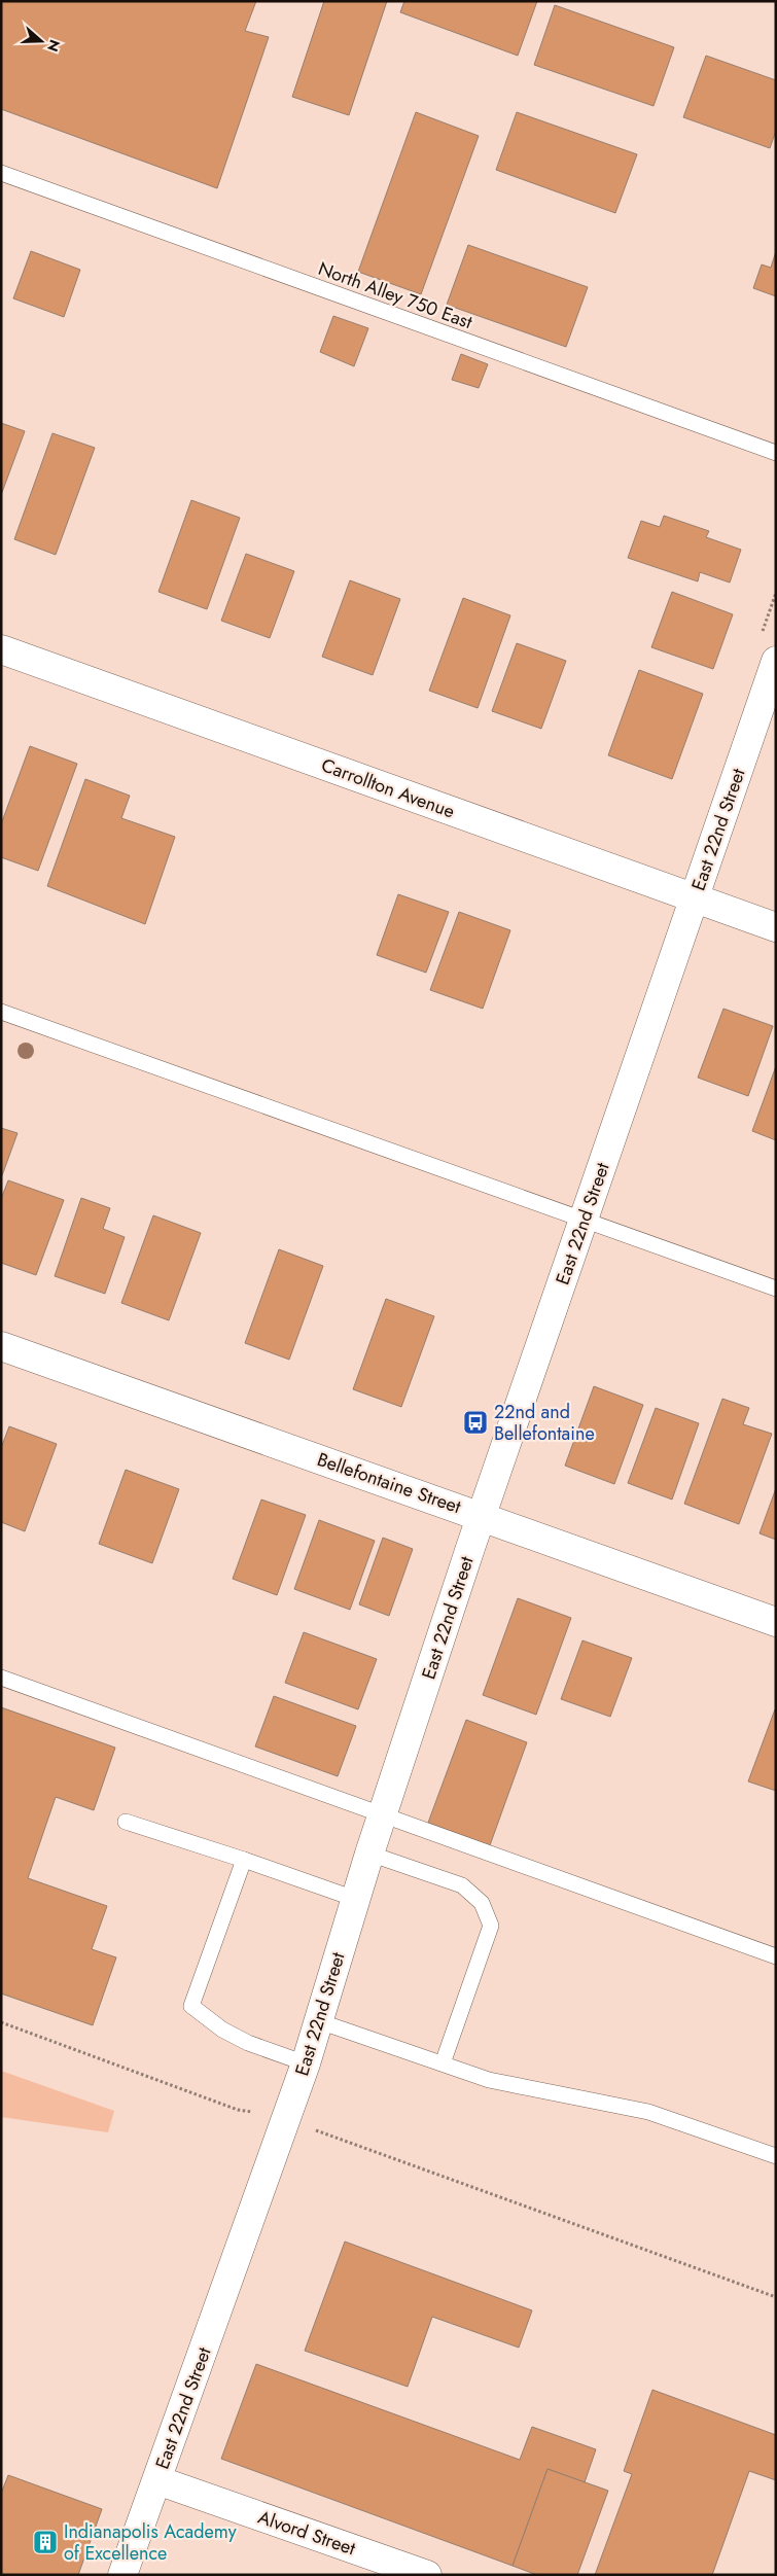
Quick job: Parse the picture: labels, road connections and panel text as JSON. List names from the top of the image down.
{
  "streets": {
    "main road": [
      "Carrollton Avenue",
      "East 22nd Street",
      "Bellefontaine Street",
      "Alvord Street"
    ],
    "lane": ["North Alley 750 East"]
  },
  "crossings": [
    ["Carrollton Avenue", "East 22nd Street"],
    ["East 22nd Street", "Bellefontaine Street"],
    ["East 22nd Street", "Alvord Street"]
  ],
  "places": {
    "bus stop": ["22nd and Bellefontaine"],
    "building": ["Indianapolis Academy of Excellence"]
  },
  "north": "right"
}
